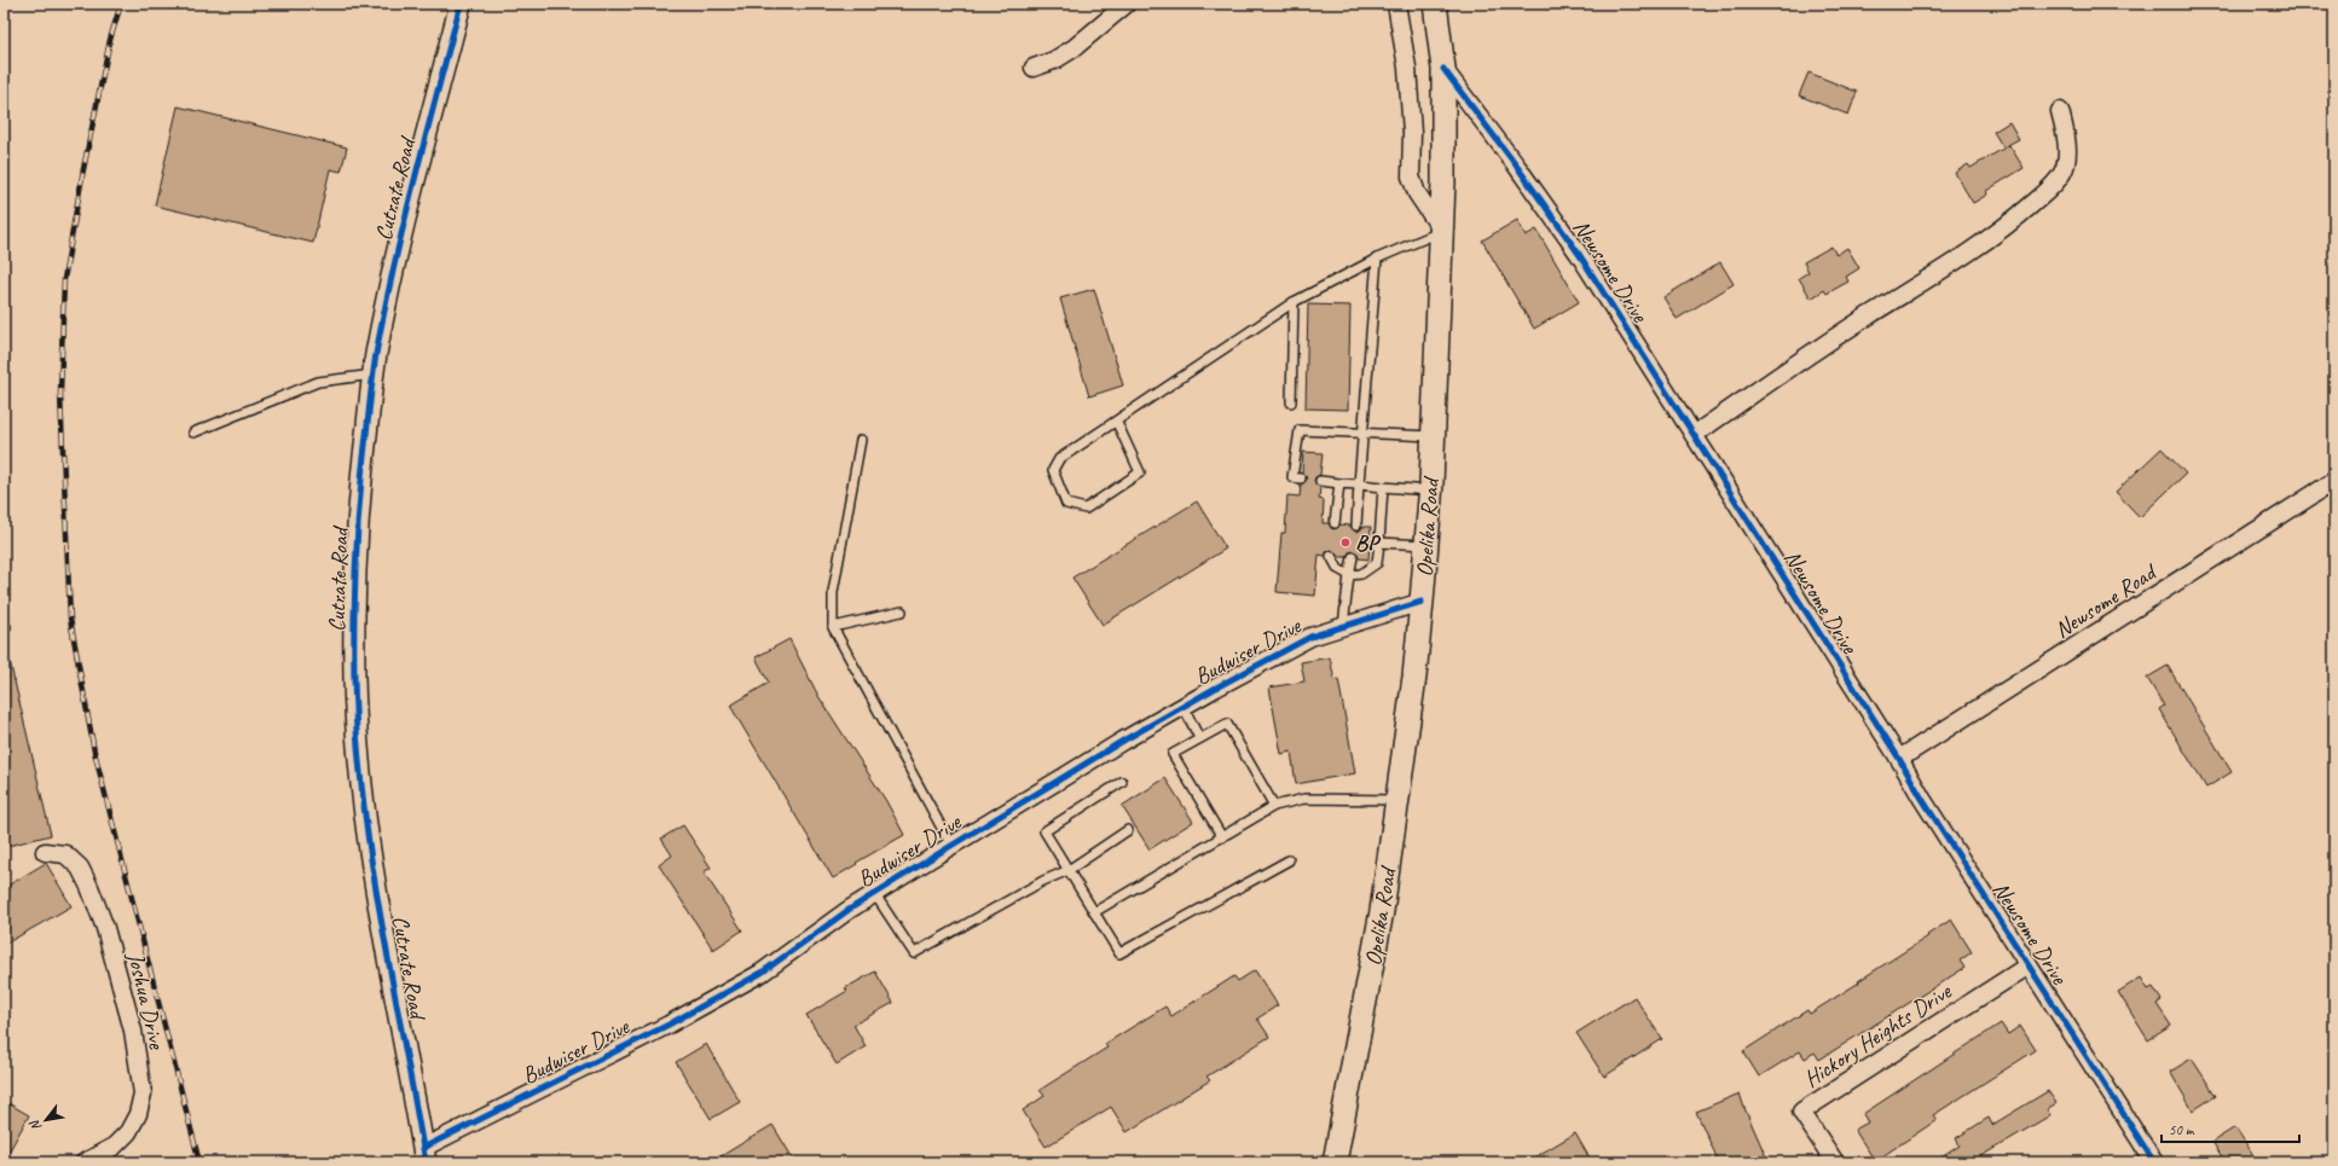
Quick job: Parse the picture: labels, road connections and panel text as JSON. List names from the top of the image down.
{
  "streets": {
    "main road": ["Opelika Road"],
    "street": [
      "Cutrate Road",
      "Newsome Drive",
      "Newsome Road",
      "Budwiser Drive",
      "Joshua Drive",
      "Hickory Heights Drive"
    ]
  },
  "crossings": [
    ["Cutrate Road", "Budwiser Drive"],
    ["Newsome Drive", "Opelika Road"],
    ["Newsome Drive", "Newsome Road"],
    ["Newsome Drive", "Hickory Heights Drive"],
    ["Opelika Road", "Budwiser Drive"]
  ],
  "places": ["BP"],
  "scale_bar": "50 m",
  "north": "bottom left"
}
